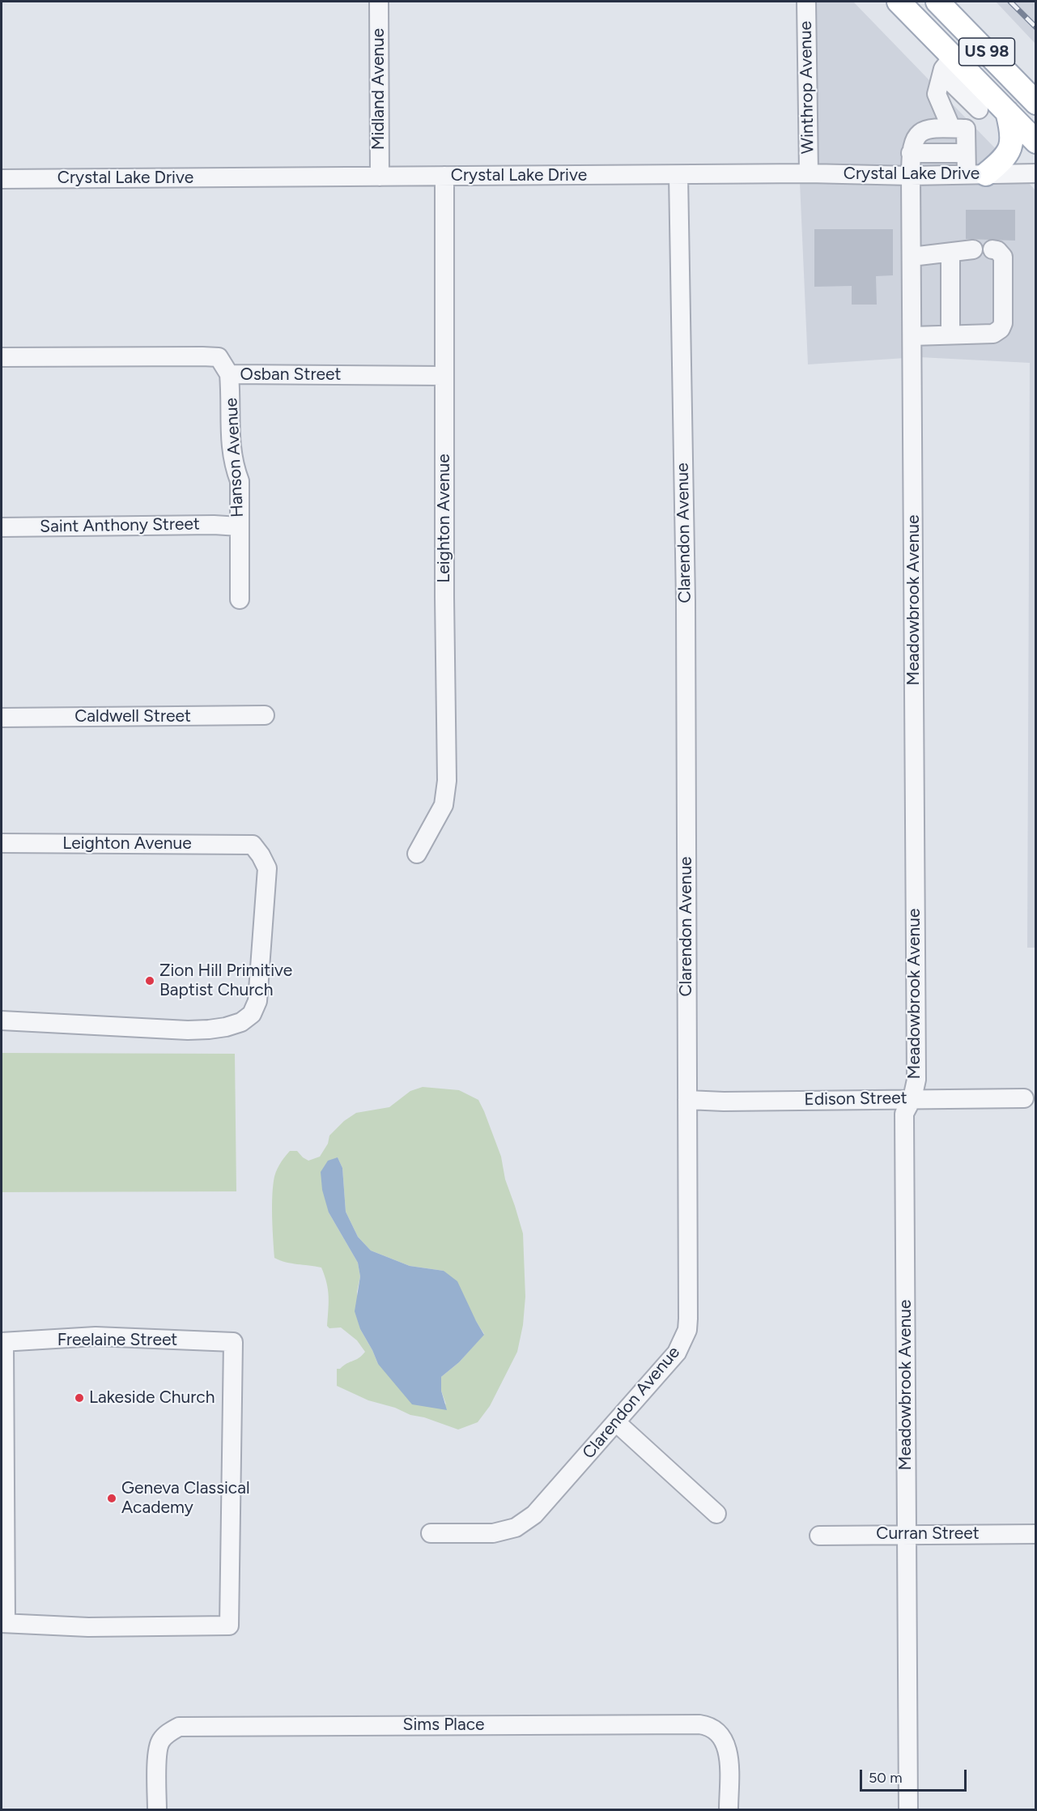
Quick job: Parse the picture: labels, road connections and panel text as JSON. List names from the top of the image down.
{
  "streets": {
    "main road": ["US 98"],
    "street": [
      "Winthrop Avenue",
      "Midland Avenue",
      "Crystal Lake Drive",
      "Osban Street",
      "Hanson Avenue",
      "Leighton Avenue",
      "Saint Anthony Street",
      "Clarendon Avenue",
      "Meadowbrook Avenue",
      "Caldwell Street",
      "Edison Street",
      "Freelaine Street",
      "Curran Street",
      "Sims Place"
    ]
  },
  "crossings": [
    ["Winthrop Avenue", "Crystal Lake Drive"],
    ["Midland Avenue", "Crystal Lake Drive"],
    ["Crystal Lake Drive", "Leighton Avenue"],
    ["Crystal Lake Drive", "Clarendon Avenue"],
    ["Crystal Lake Drive", "Meadowbrook Avenue"],
    ["Osban Street", "Hanson Avenue"],
    ["Osban Street", "Leighton Avenue"],
    ["Hanson Avenue", "Saint Anthony Street"],
    ["Clarendon Avenue", "Edison Street"],
    ["Meadowbrook Avenue", "Edison Street"],
    ["Meadowbrook Avenue", "Curran Street"]
  ],
  "places": ["Zion Hill Primitive Baptist Church", "Lakeside Church", "Geneva Classical Academy"],
  "scale_bar": "50 m"
}
